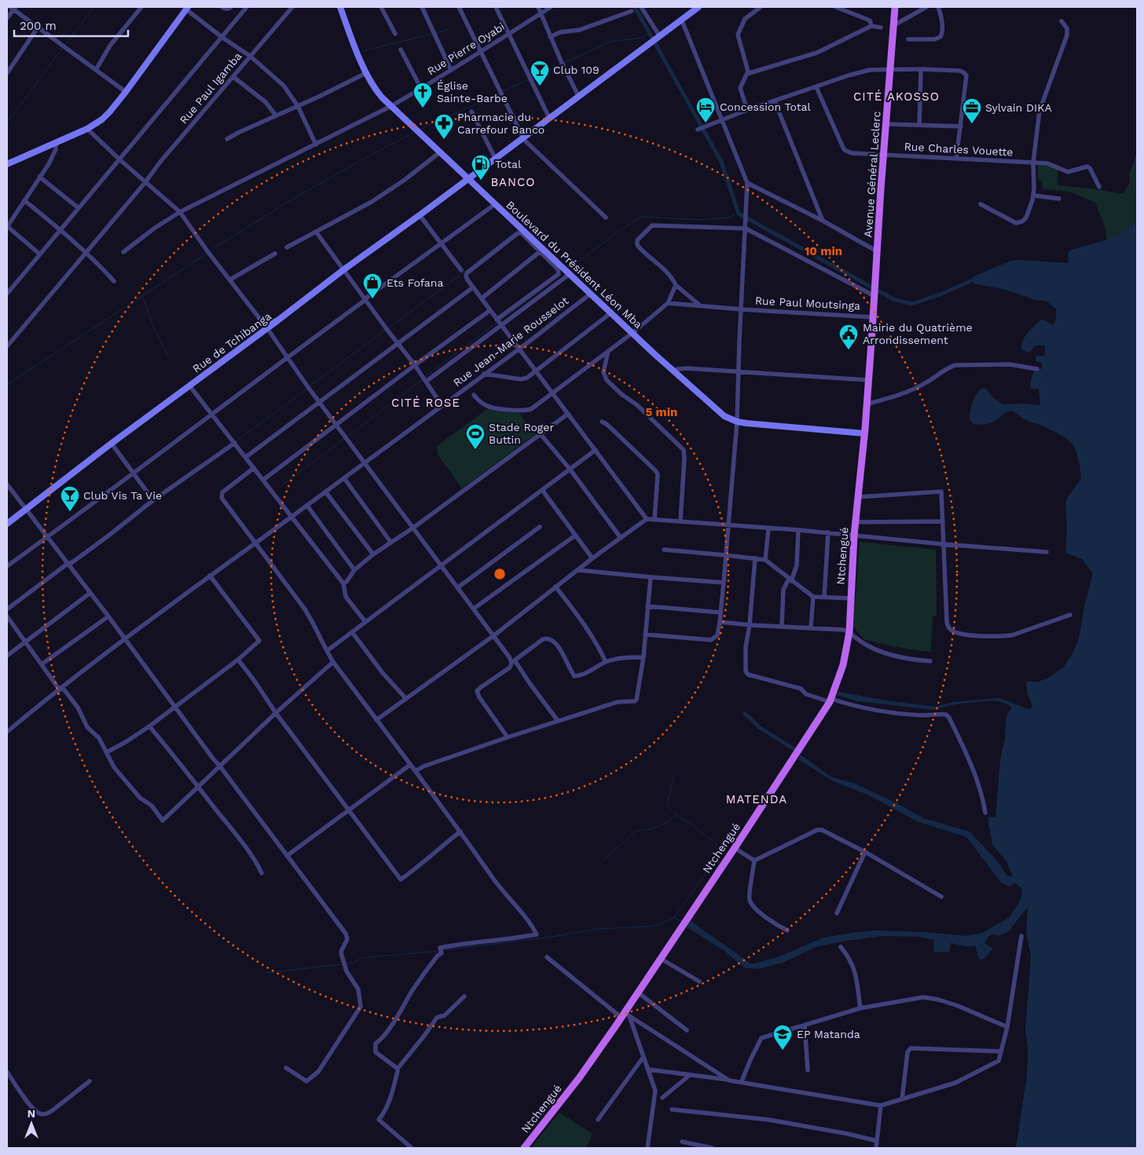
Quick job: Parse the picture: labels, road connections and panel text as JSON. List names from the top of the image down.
{
  "streets": {
    "main road": ["Avenue Général Leclerc", "Ntchengué"],
    "street": [
      "Rue Pierre Oyabi",
      "Rue Paul Igamba",
      "Rue Charles Vouette",
      "Boulevard du Président Léon Mba",
      "Rue Paul Moutsinga",
      "Rue Jean-Marie Rousselot",
      "Rue de Tchibanga"
    ]
  },
  "crossings": [
    ["Rue Pierre Oyabi", "Boulevard du Président Léon Mba"],
    ["Rue Charles Vouette", "Avenue Général Leclerc"],
    ["Avenue Général Leclerc", "Rue Paul Moutsinga"],
    ["Avenue Général Leclerc", "Ntchengué"],
    ["Boulevard du Président Léon Mba", "Rue Jean-Marie Rousselot"],
    ["Boulevard du Président Léon Mba", "Rue de Tchibanga"],
    ["Boulevard du Président Léon Mba", "Ntchengué"]
  ],
  "districts": [
    "CITÉ AKOSSO",
    "BANCO",
    "CITÉ ROSE",
    "MATENDA"
  ],
  "places": {
    "bar": ["Club 109", "Club Vis Ta Vie"],
    "church": ["Église Sainte-Barbe"],
    "hotel": ["Concession Total"],
    "office": ["Sylvain DIKA"],
    "pharmacy": ["Pharmacie du Carrefour Banco"],
    "fuel station": ["Total"],
    "shop": ["Ets Fofana"],
    "public building": ["Mairie du Quatrième Arrondissement"],
    "sports": ["Stade Roger Buttin"],
    "school or university": ["EP Matanda"]
  },
  "scale_bar": "200 m",
  "north": "top",
  "rings": ["10 min", "5 min"]
}
